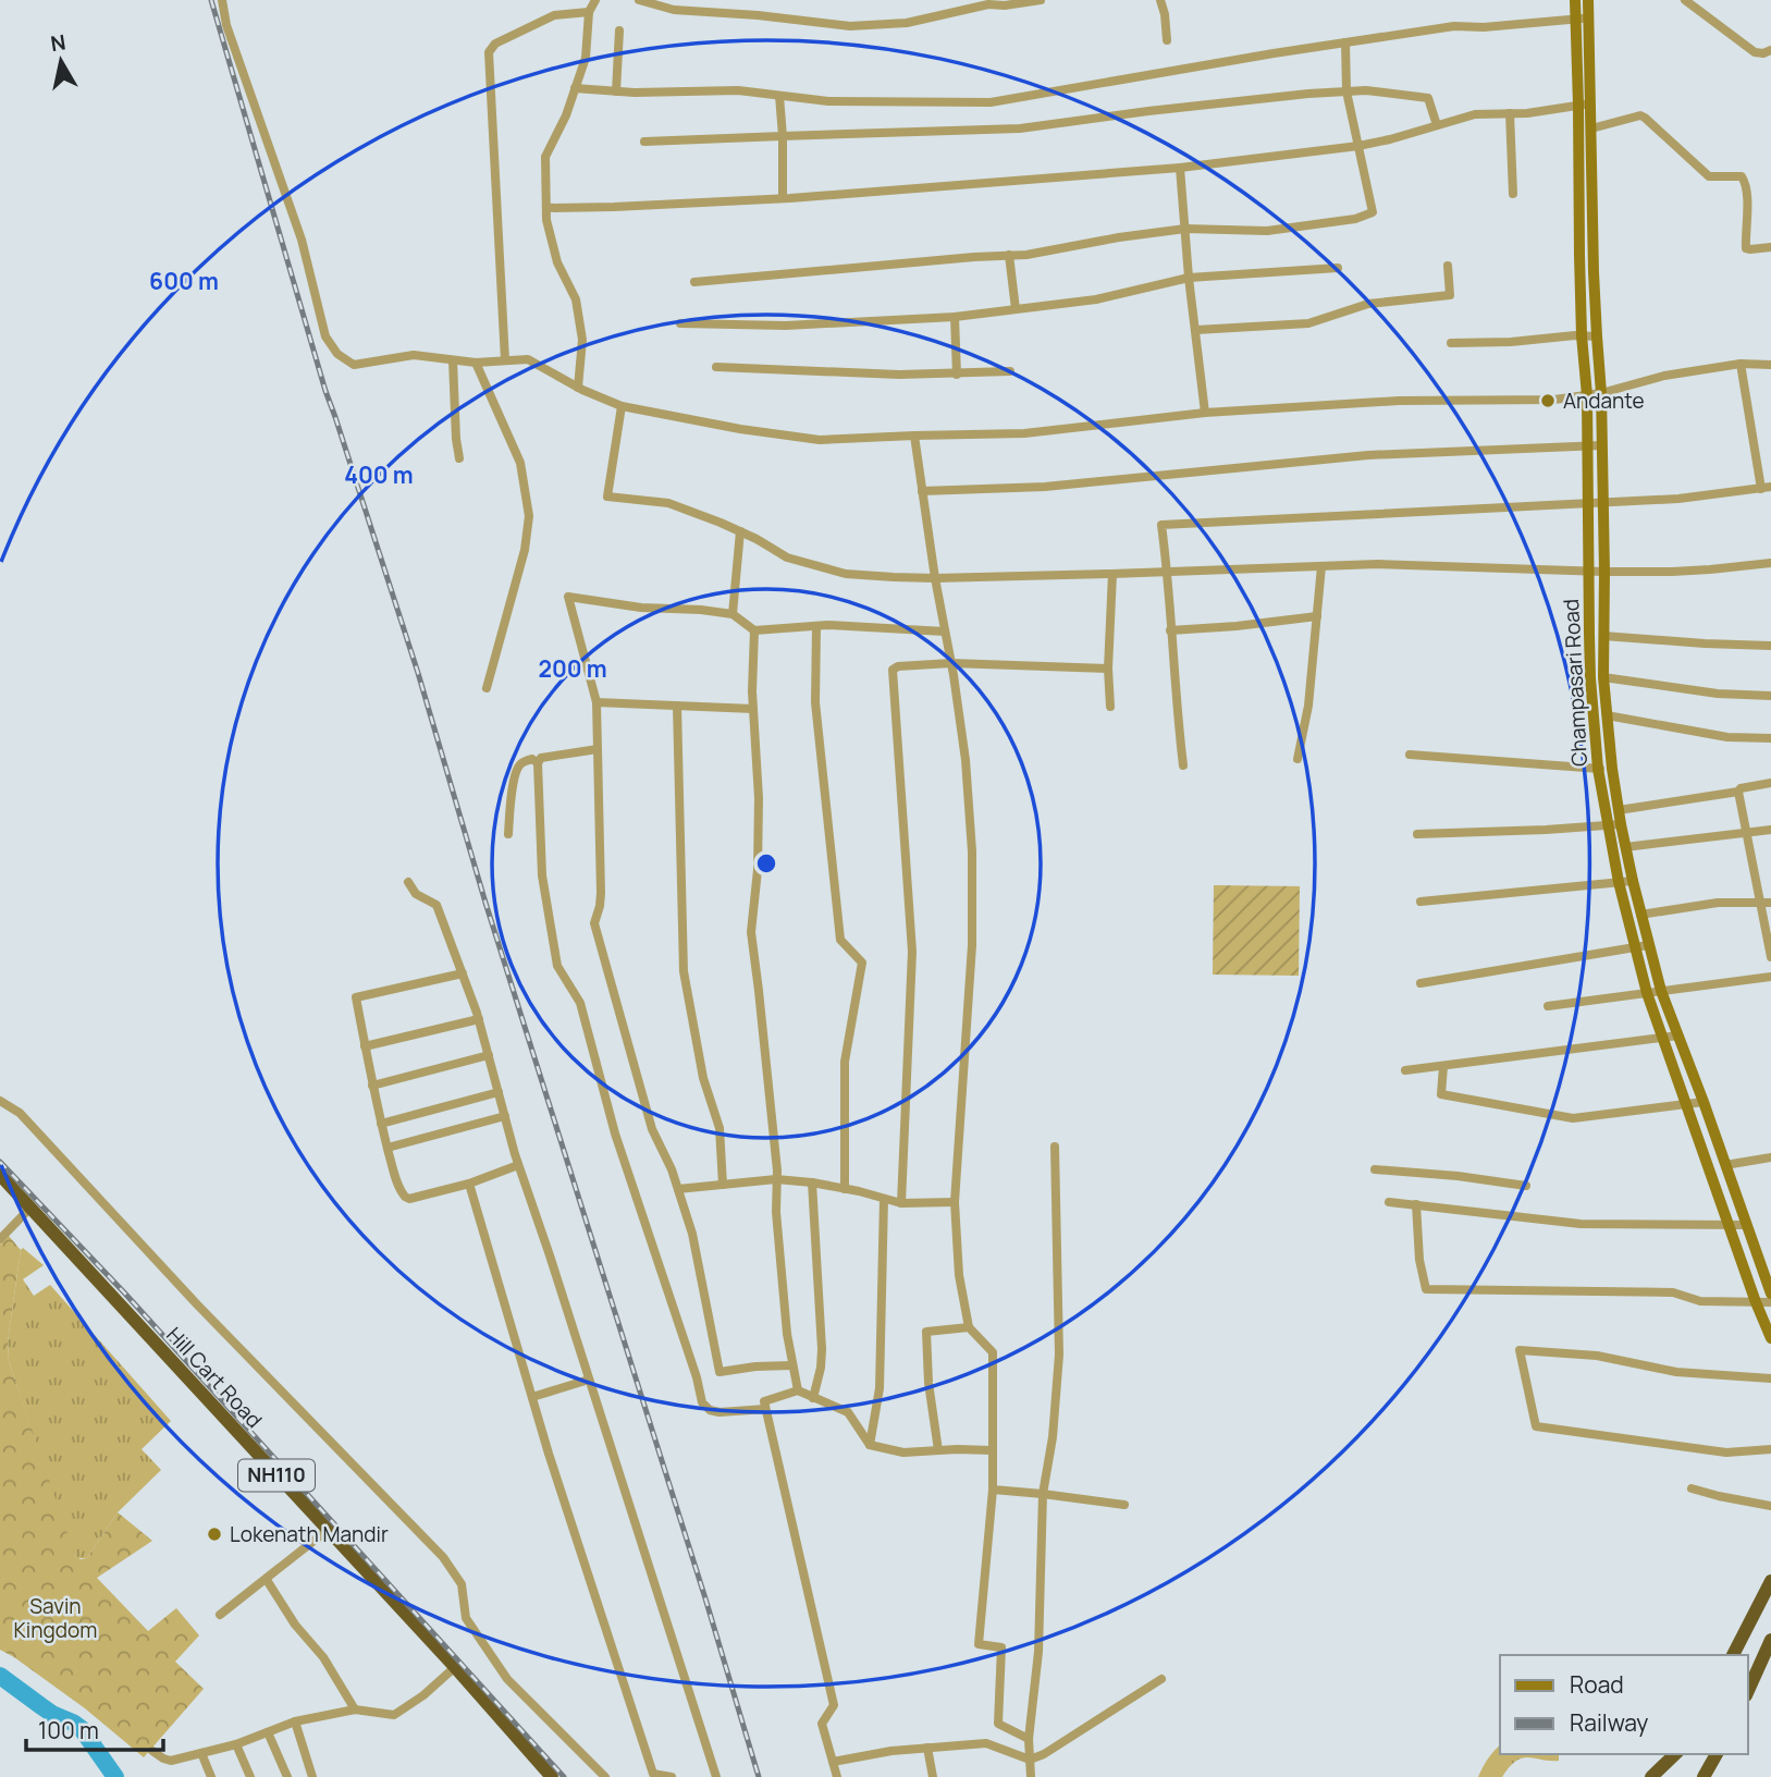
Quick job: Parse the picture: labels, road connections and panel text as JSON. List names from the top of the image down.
{
  "streets": {
    "highway": ["Hill Cart Road", "NH110"],
    "main road": ["Champasari Road"]
  },
  "parks": ["Savin Kingdom"],
  "places": ["Andante", "Lokenath Mandir"],
  "legend": ["Road", "Railway"],
  "scale_bar": "100 m",
  "north": "top",
  "rings": ["600 m", "400 m", "200 m"]
}
